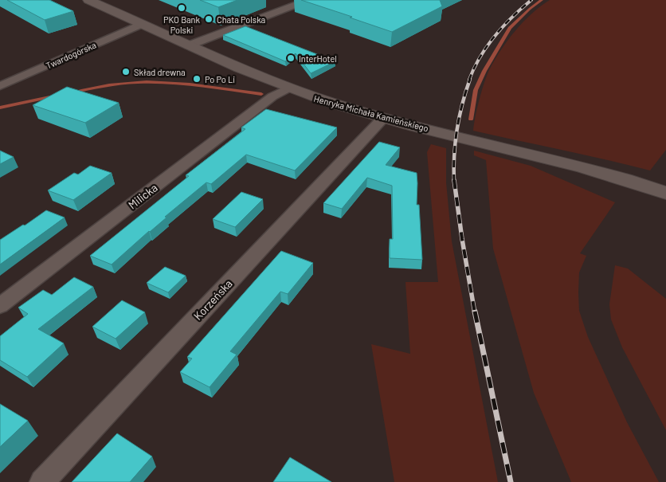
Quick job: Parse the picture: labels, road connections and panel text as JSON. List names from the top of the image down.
{
  "streets": {
    "street": [
      "Twardogórska",
      "Henryka Michała Kamieńskiego",
      "Milicka",
      "Korzeńska"
    ]
  },
  "crossings": [
    ["Twardogórska", "Henryka Michała Kamieńskiego"],
    ["Henryka Michała Kamieńskiego", "Milicka"],
    ["Henryka Michała Kamieńskiego", "Korzeńska"]
  ],
  "places": [
    "PKO Bank Polski",
    "Chata Polska",
    "InterHotel",
    "Skład drewna",
    "Po Po Li"
  ]
}
